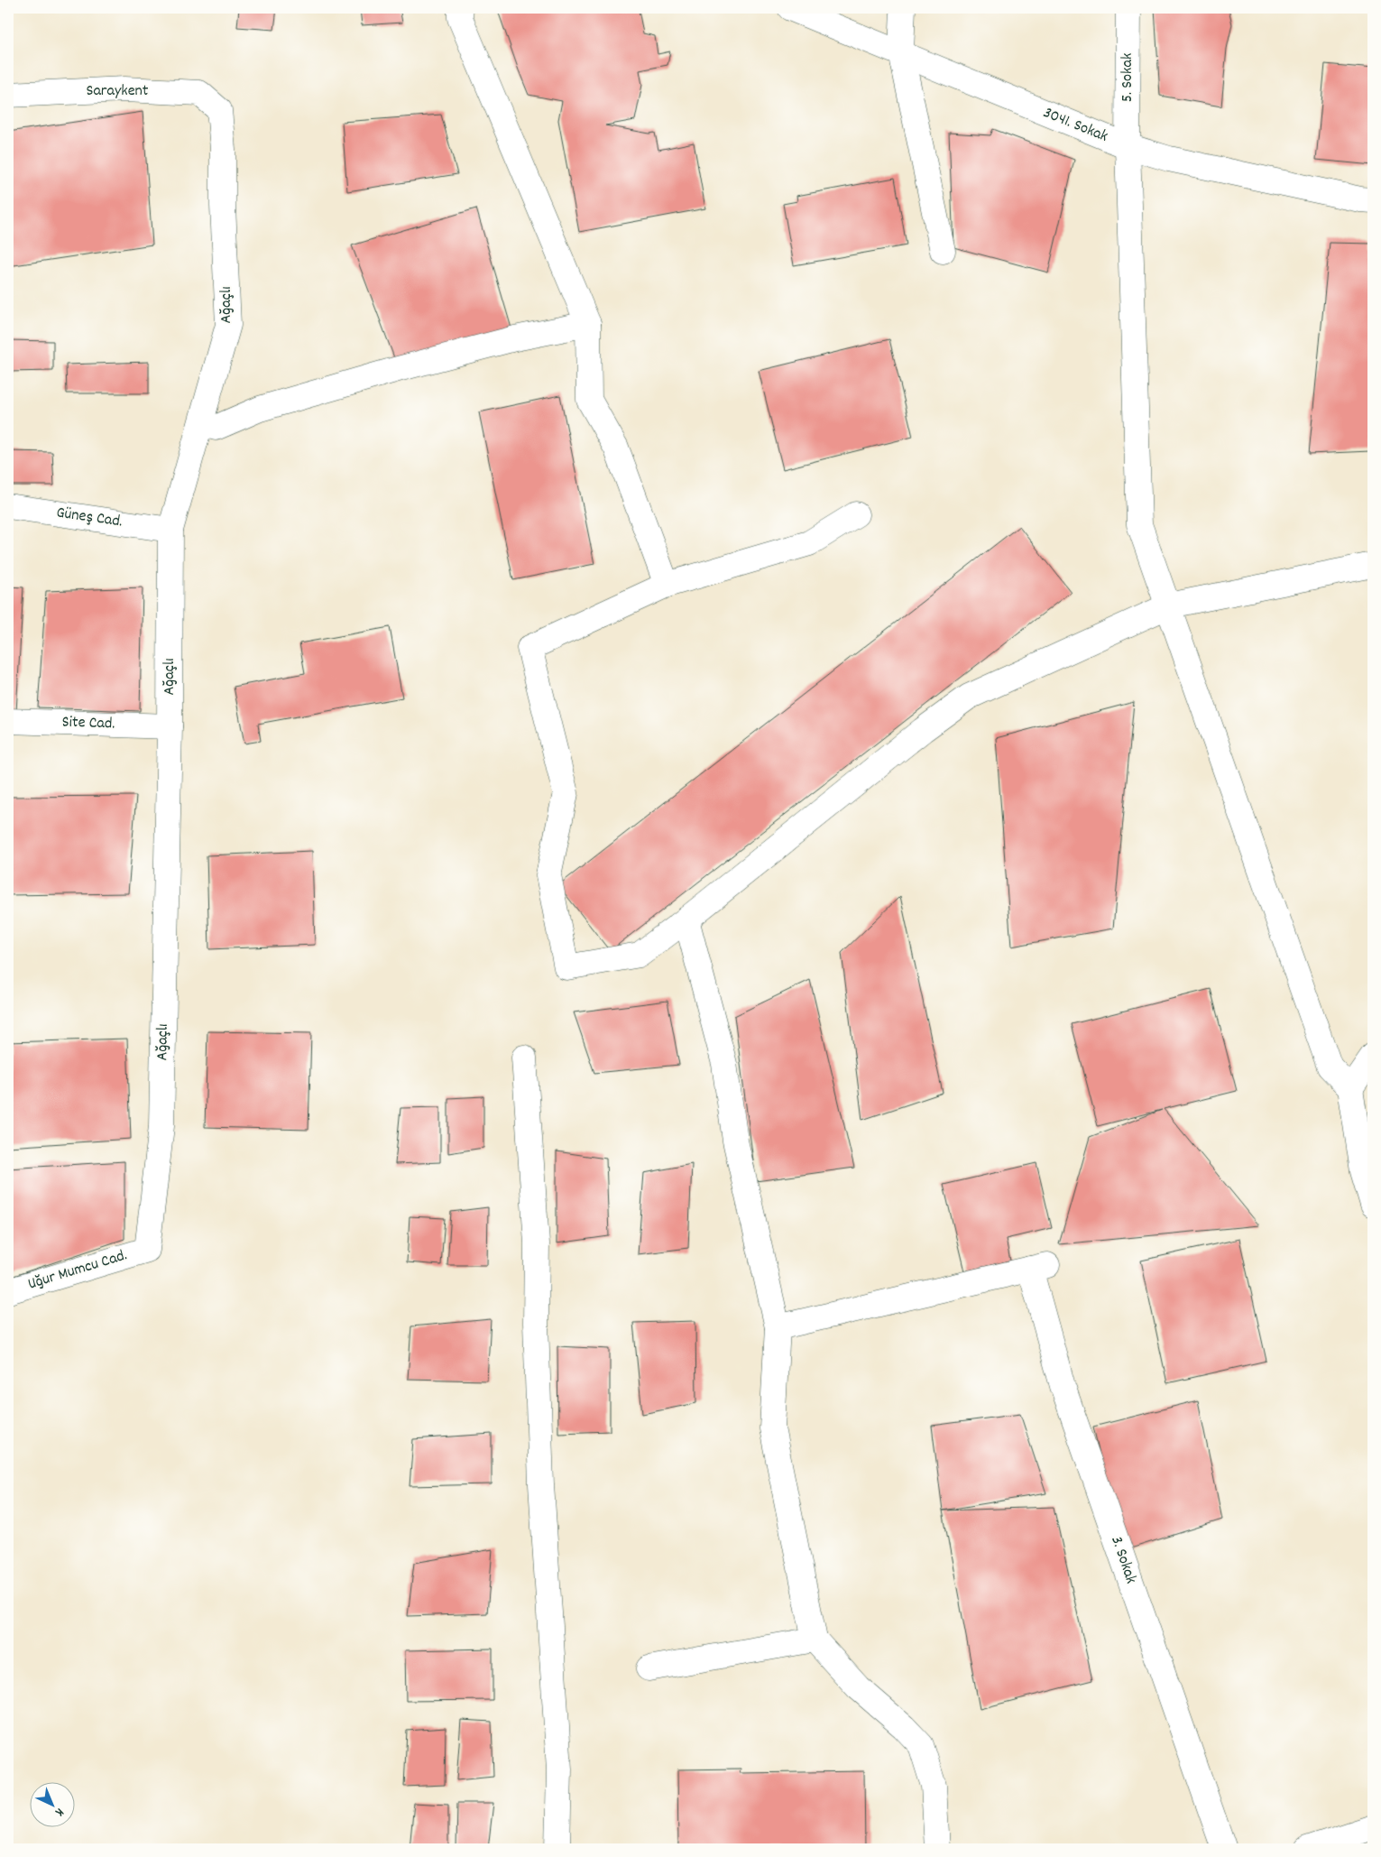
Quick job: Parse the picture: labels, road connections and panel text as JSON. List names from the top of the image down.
{
  "streets": {
    "street": [
      "5. Sokak",
      "Saraykent",
      "3041. Sokak",
      "Ağaçlı",
      "Güneş Cad.",
      "Site Cad.",
      "Uğur Mumcu Cad.",
      "3. Sokak"
    ]
  },
  "crossings": [
    ["5. Sokak", "3041. Sokak"],
    ["Saraykent", "Ağaçlı"],
    ["Ağaçlı", "Güneş Cad."],
    ["Ağaçlı", "Site Cad."],
    ["Ağaçlı", "Uğur Mumcu Cad."]
  ],
  "north": "bottom right"
}
